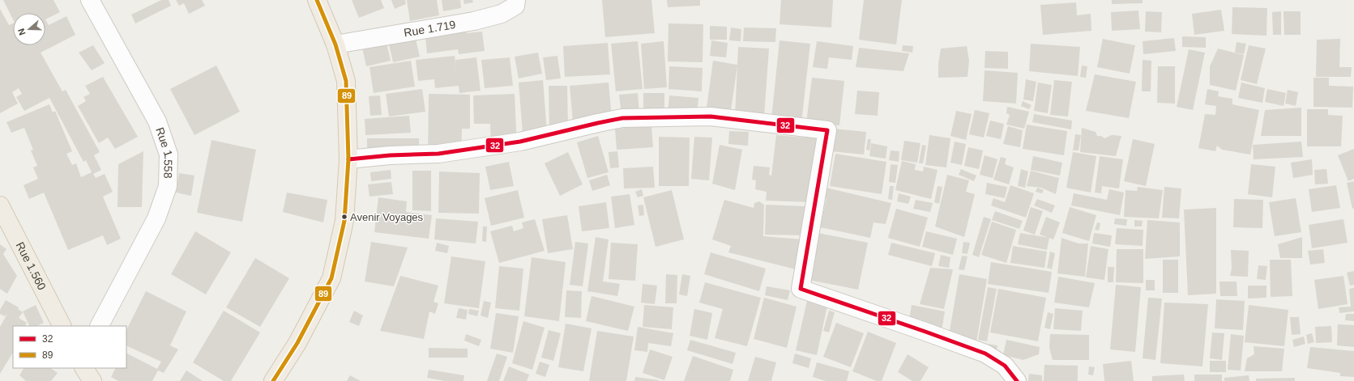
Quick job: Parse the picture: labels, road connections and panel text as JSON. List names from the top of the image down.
{
  "streets": {
    "main road": ["Rue 1.560"],
    "street": ["Rue 1.719", "Rue 1.558"]
  },
  "places": ["Avenir Voyages"],
  "lines": ["transit line 89", "transit line 32"],
  "legend": ["32", "89"],
  "north": "left"
}
